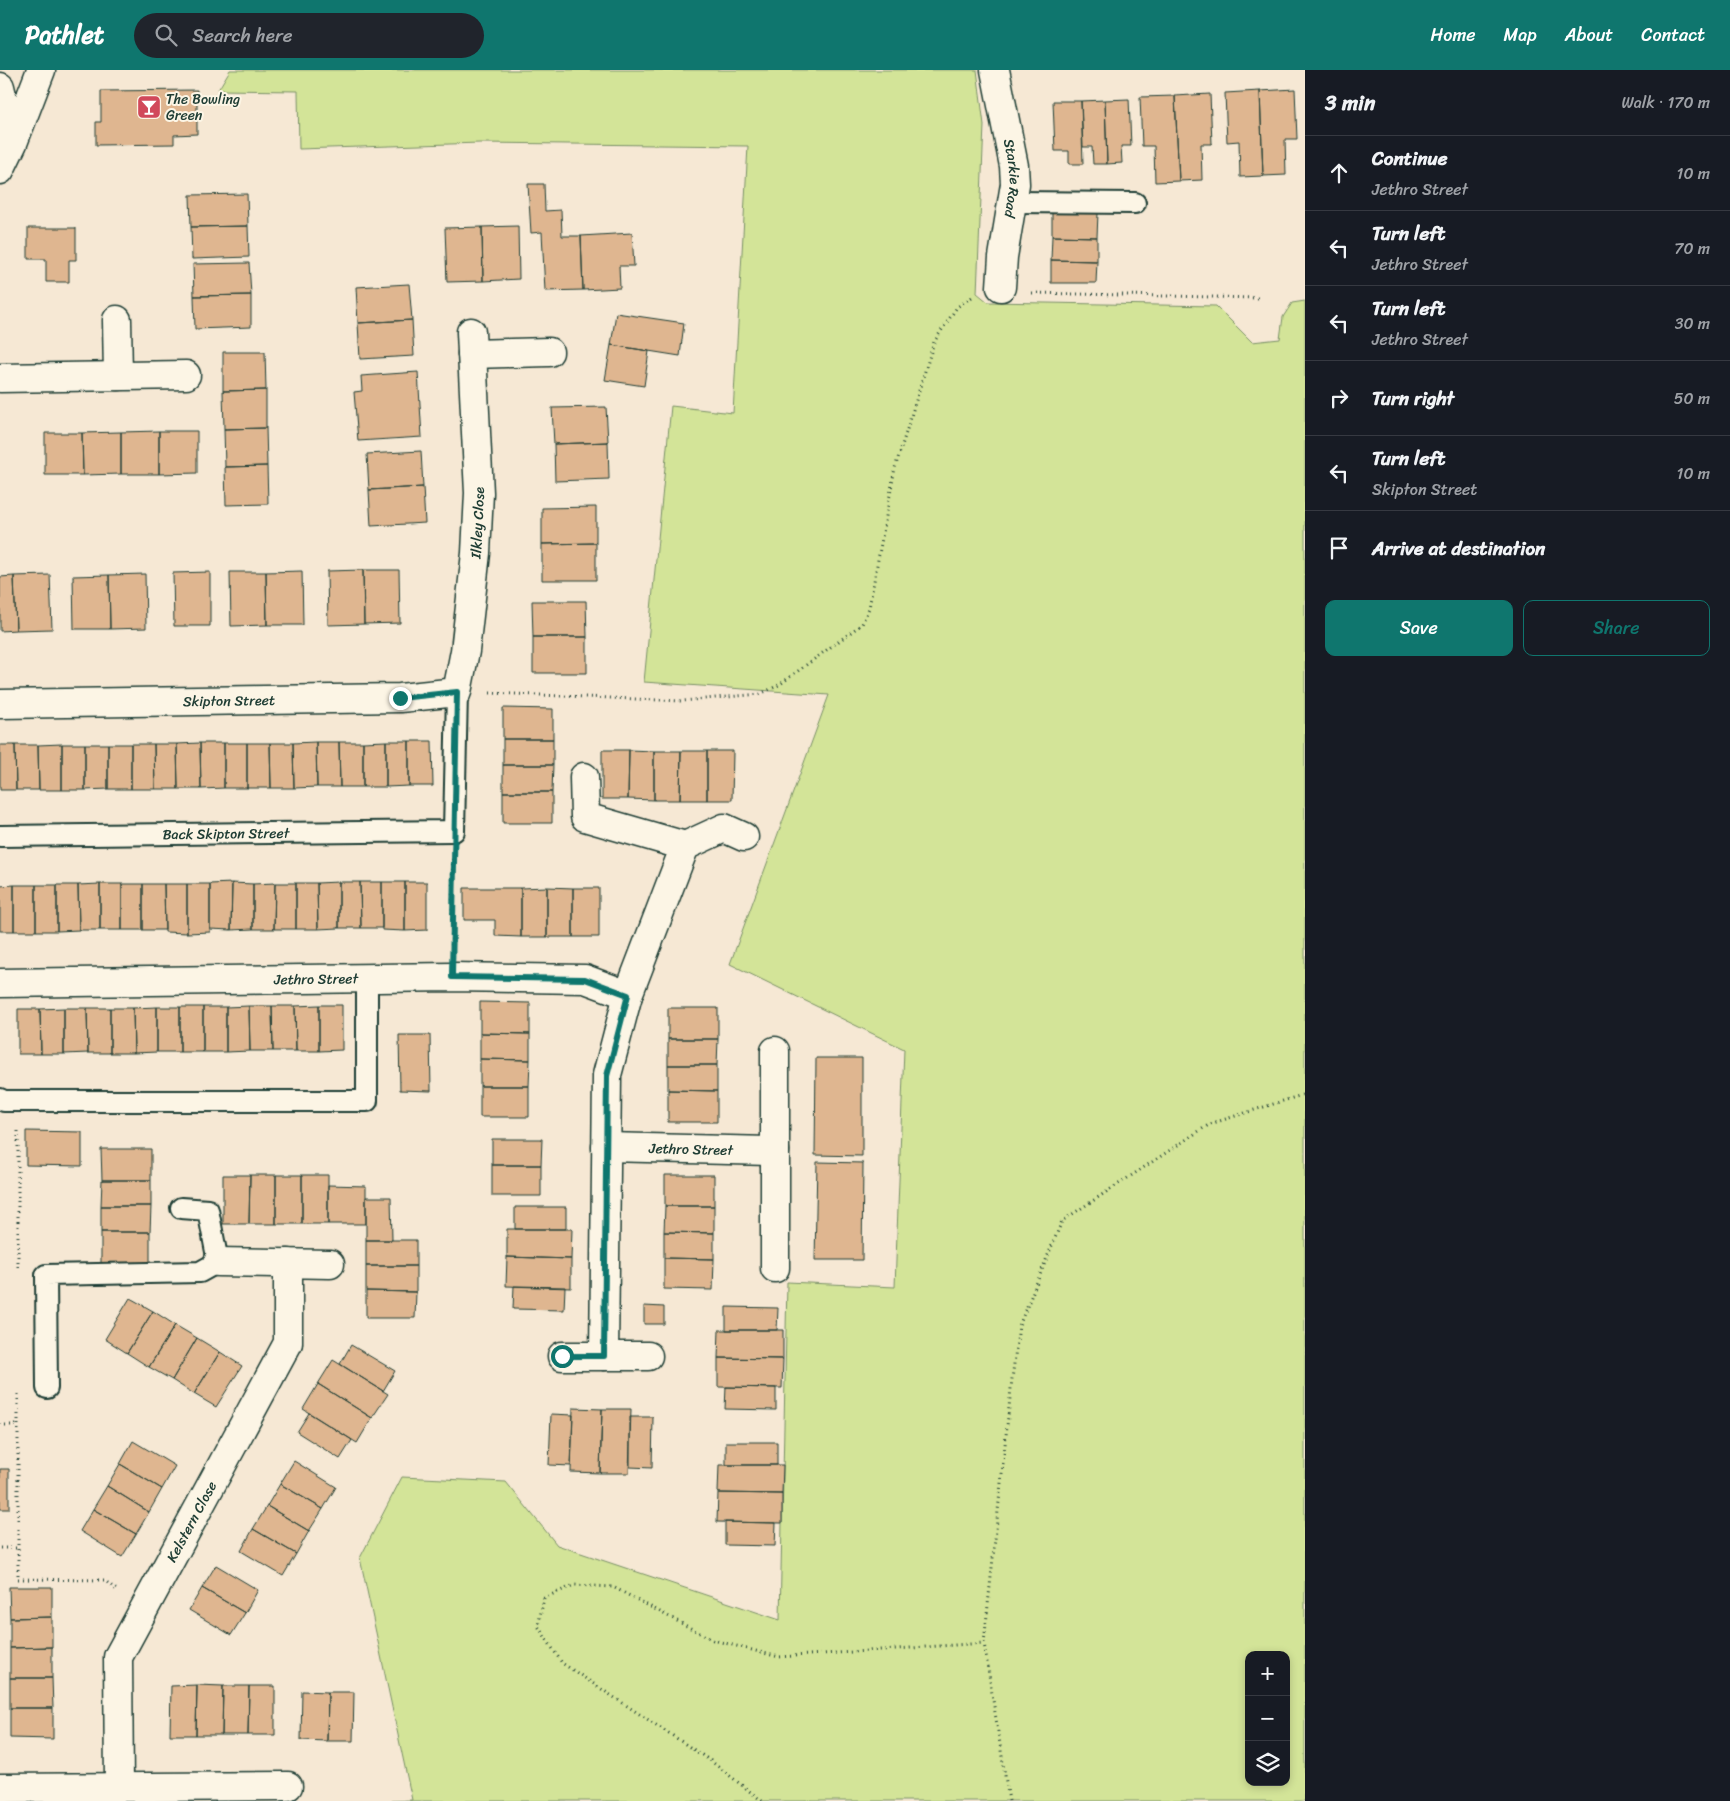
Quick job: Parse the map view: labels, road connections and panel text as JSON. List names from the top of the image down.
{
  "streets": {
    "street": [
      "Starkie Road",
      "Ilkley Close",
      "Skipton Street",
      "Jethro Street",
      "Kelstern Close"
    ],
    "lane": ["Back Skipton Street"]
  },
  "crossings": [
    ["Ilkley Close", "Skipton Street"]
  ],
  "places": {
    "bar": ["The Bowling Green"]
  },
  "page": {
    "header": "Pathlet",
    "search": "Search here",
    "nav": [
      "Home",
      "Map",
      "About",
      "Contact"
    ],
    "heading": ["3 min", "Walk · 170 m"],
    "list": [
      ["Continue", "Jethro Street", "10 m"],
      ["Turn left", "Jethro Street", "70 m"],
      ["Turn left", "Jethro Street", "30 m"],
      ["Turn right", "50 m"],
      ["Turn left", "Skipton Street", "10 m"],
      "Arrive at destination"
    ],
    "buttons": ["Save", "Share"],
    "map_buttons": ["+", "−"]
  }
}
